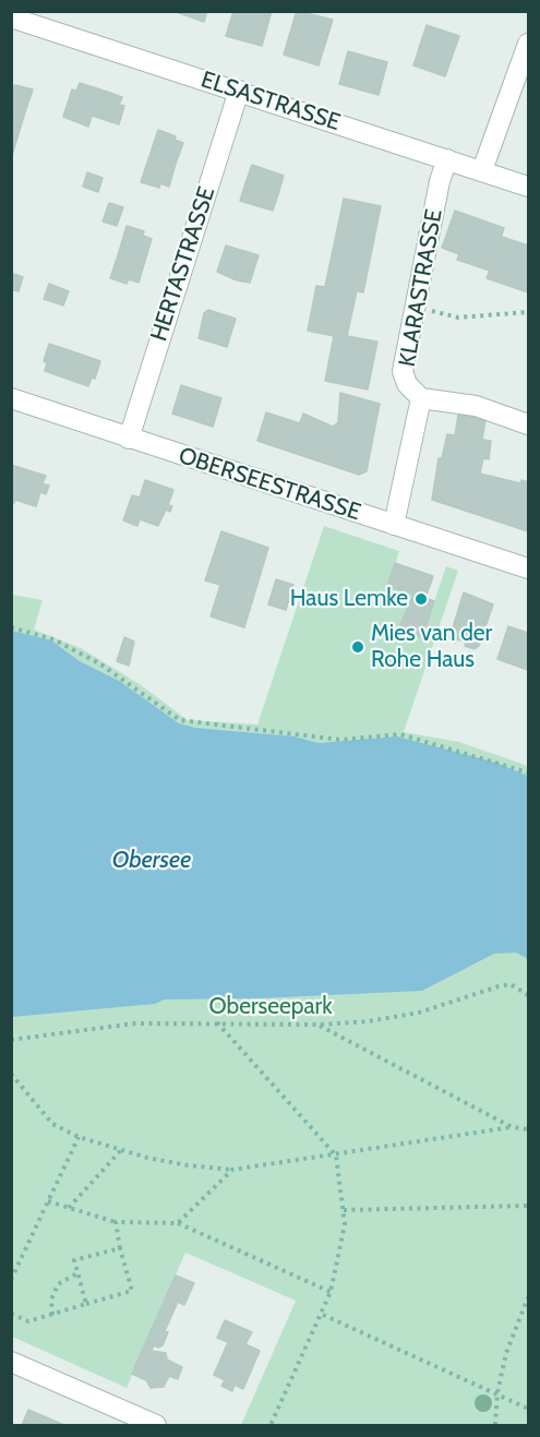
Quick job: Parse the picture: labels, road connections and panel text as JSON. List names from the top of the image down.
{
  "streets": {
    "street": [
      "ELSASTRASSE",
      "HERTASTRASSE",
      "KLARASTRASSE",
      "OBERSEESTRASSE"
    ]
  },
  "crossings": [
    ["ELSASTRASSE", "HERTASTRASSE"],
    ["ELSASTRASSE", "KLARASTRASSE"],
    ["HERTASTRASSE", "OBERSEESTRASSE"],
    ["KLARASTRASSE", "OBERSEESTRASSE"]
  ],
  "water": ["Obersee"],
  "parks": ["Oberseepark"],
  "places": ["Haus Lemke", "Mies van der Rohe Haus"]
}
